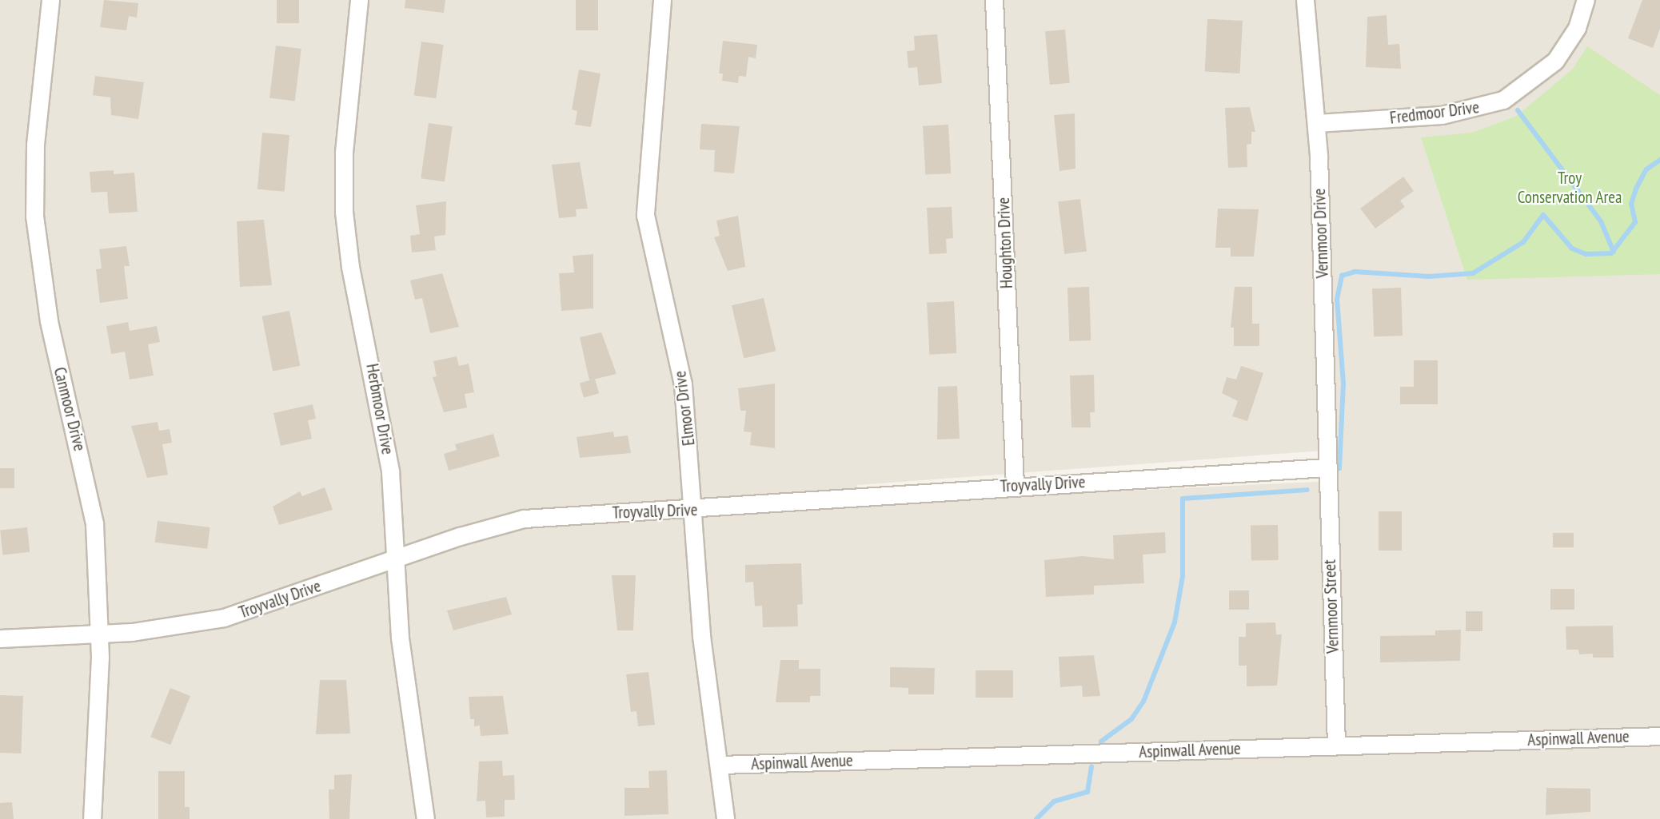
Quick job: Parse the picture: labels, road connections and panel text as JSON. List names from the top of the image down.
{
  "streets": {
    "street": [
      "Fredmoor Drive",
      "Vernmoor Drive",
      "Houghton Drive",
      "Elmoor Drive",
      "Canmoor Drive",
      "Herbmoor Drive",
      "Troyvally Drive",
      "Vernmoor Street",
      "Aspinwall Avenue"
    ]
  },
  "crossings": [
    ["Fredmoor Drive", "Vernmoor Drive"],
    ["Vernmoor Drive", "Troyvally Drive"],
    ["Vernmoor Drive", "Vernmoor Street"],
    ["Houghton Drive", "Troyvally Drive"],
    ["Elmoor Drive", "Troyvally Drive"],
    ["Elmoor Drive", "Aspinwall Avenue"],
    ["Canmoor Drive", "Troyvally Drive"],
    ["Herbmoor Drive", "Troyvally Drive"],
    ["Troyvally Drive", "Vernmoor Street"],
    ["Vernmoor Street", "Aspinwall Avenue"]
  ],
  "parks": ["Troy Conservation Area"]
}
